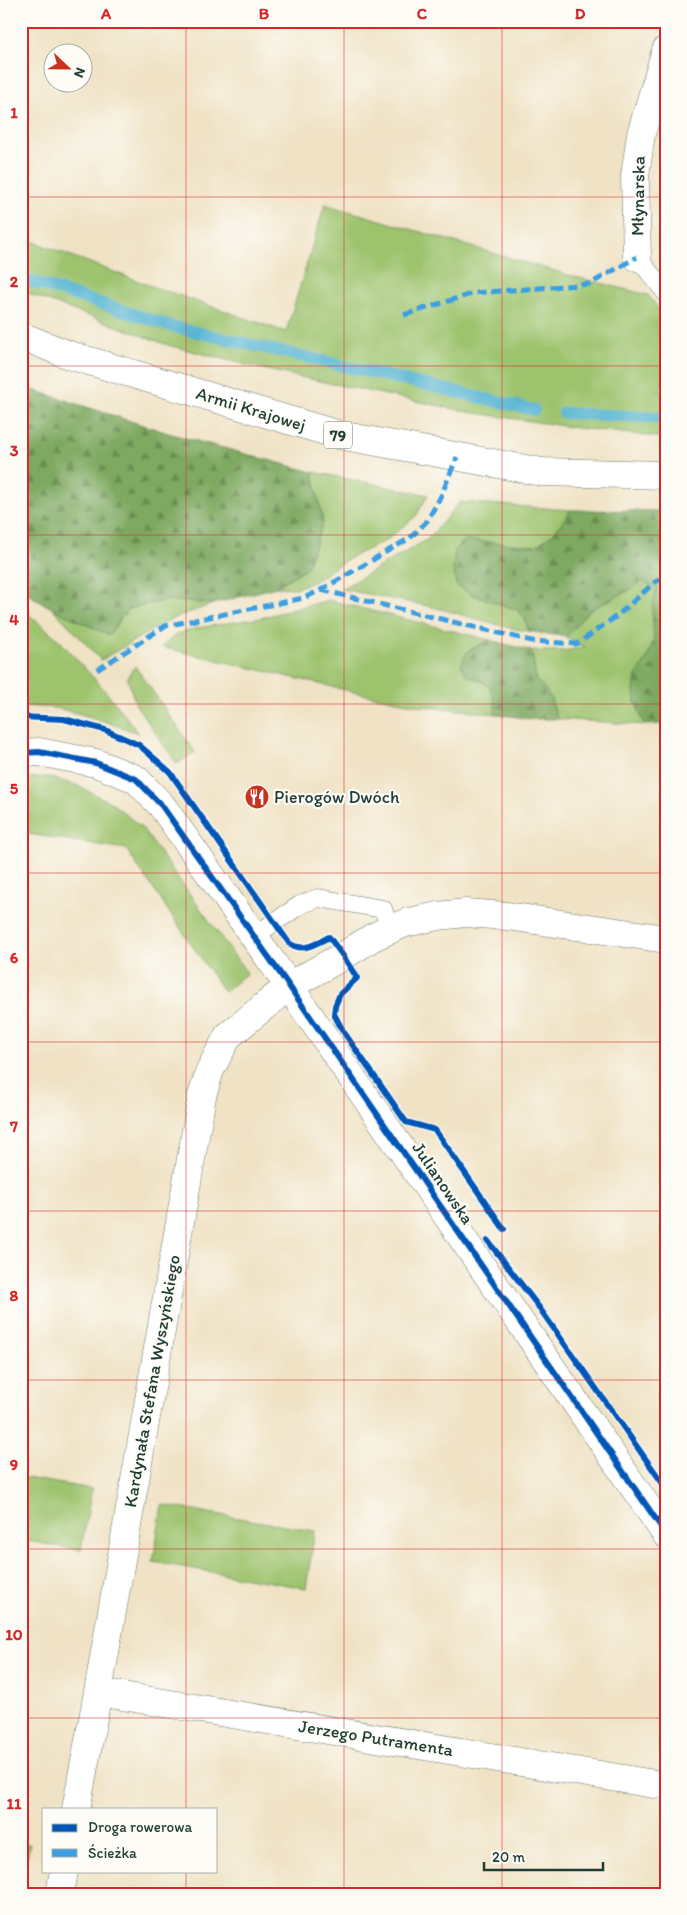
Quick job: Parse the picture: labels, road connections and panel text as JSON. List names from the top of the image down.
{
  "streets": {
    "street": [
      "Młynarska",
      "Armii Krajowej",
      "79",
      "Julianowska",
      "Kardynała Stefana Wyszyńskiego",
      "Jerzego Putramenta"
    ]
  },
  "crossings": [
    ["Julianowska", "Kardynała Stefana Wyszyńskiego"],
    ["Kardynała Stefana Wyszyńskiego", "Jerzego Putramenta"]
  ],
  "places": {
    "restaurant": ["Pierogów Dwóch"]
  },
  "legend": ["Droga rowerowa", "Ścieżka"],
  "scale_bar": "20 m",
  "north": "right",
  "grid": {
    "columns": [
      "A",
      "B",
      "C",
      "D"
    ],
    "rows": [
      "1",
      "2",
      "3",
      "4",
      "5",
      "6",
      "7",
      "8",
      "9",
      "10",
      "11"
    ]
  }
}
